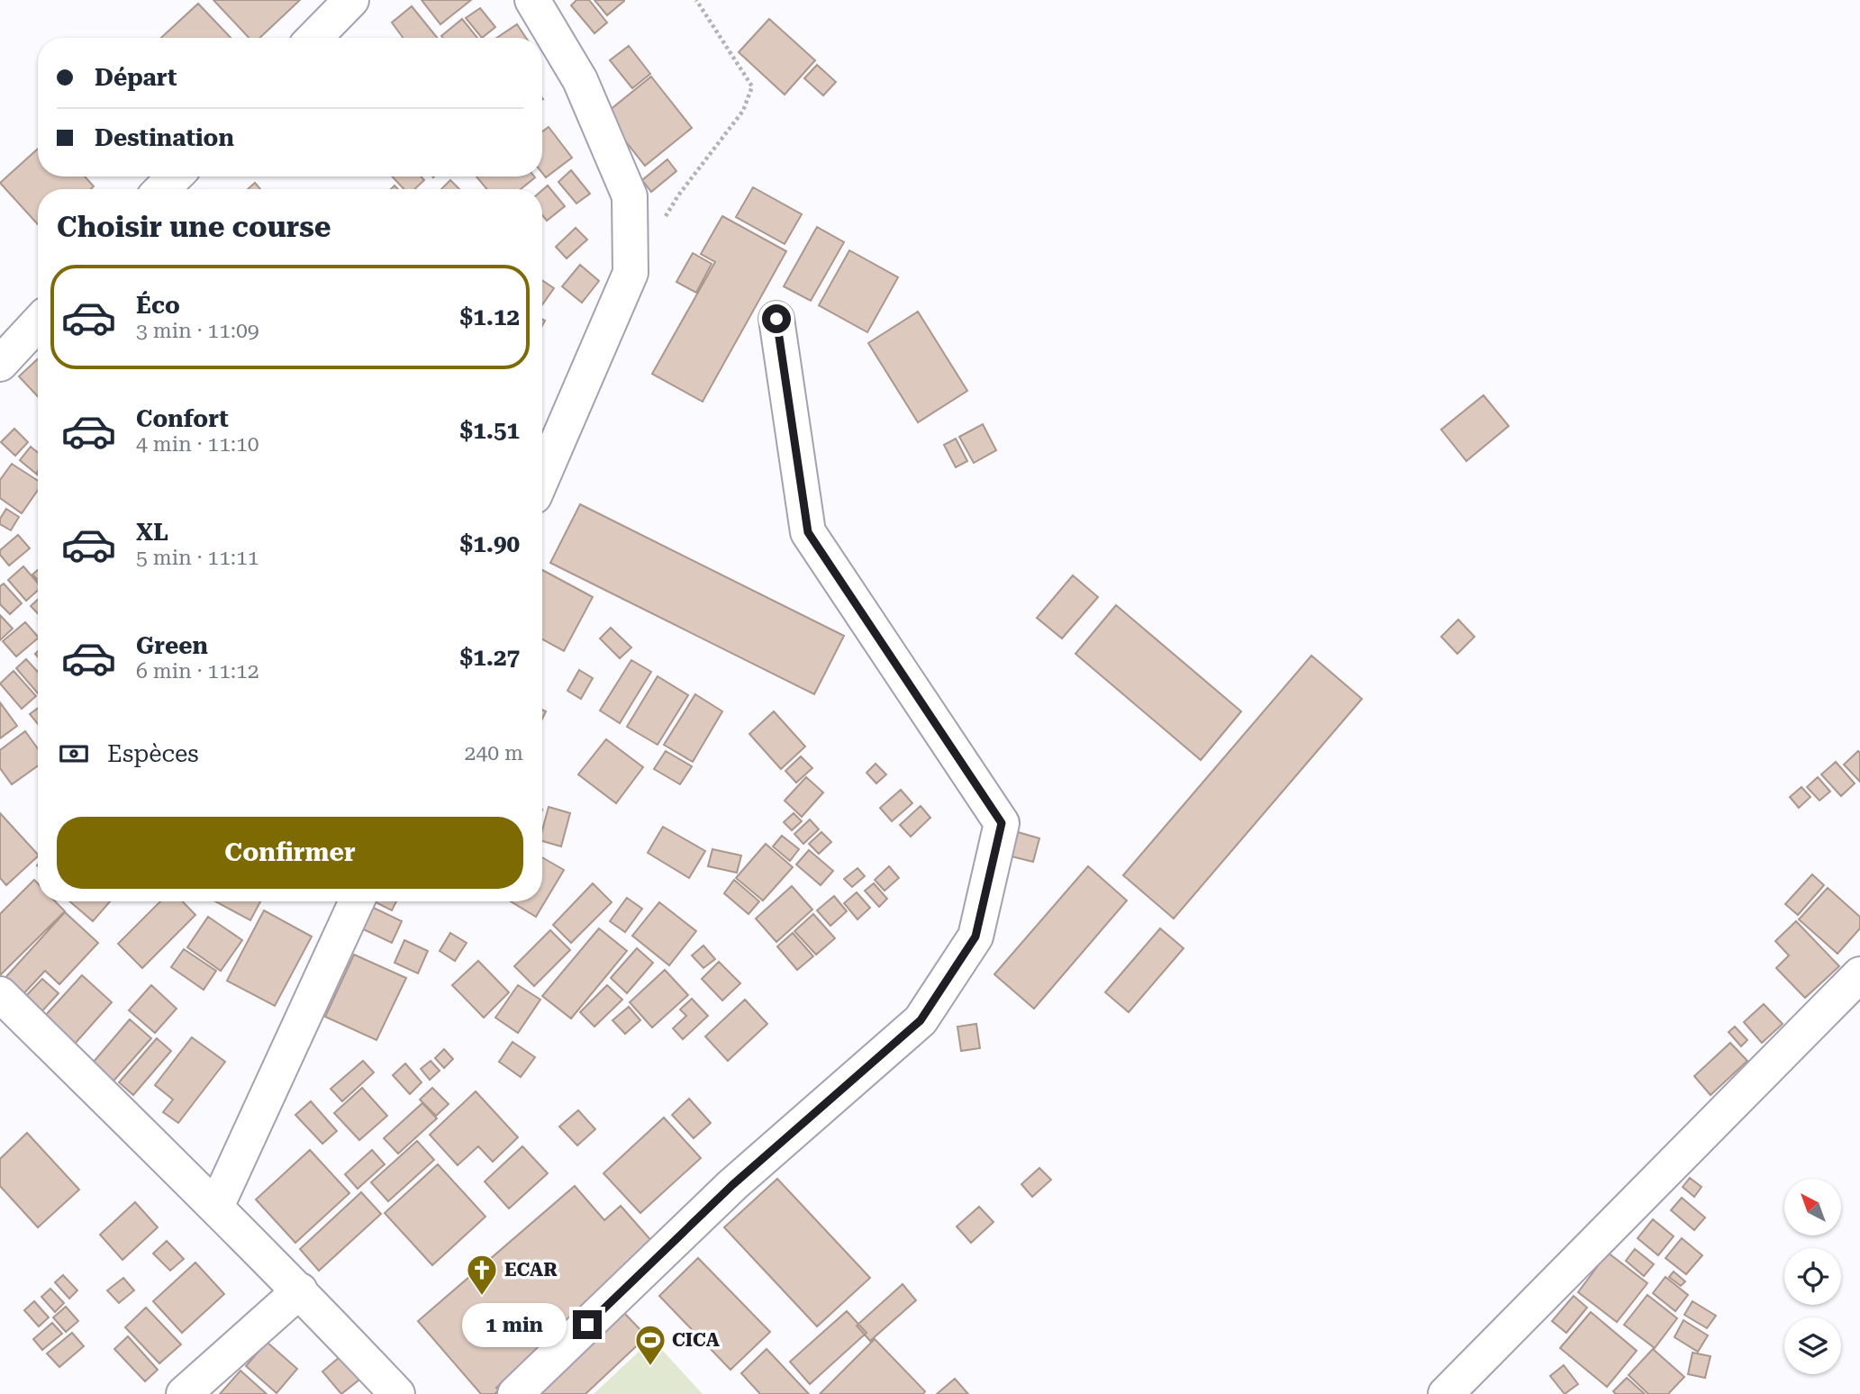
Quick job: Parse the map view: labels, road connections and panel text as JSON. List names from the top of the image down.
{
  "places": {
    "church": ["ECAR"],
    "sports": ["CICA"]
  },
  "north": "top left",
  "page": {
    "banner": ["Départ", "Destination"],
    "heading": "Choisir une course",
    "list": [
      {
        "name": "Éco",
        "note": "3 min · 11:09",
        "value": "$1.12"
      },
      {
        "name": "Confort",
        "note": "4 min · 11:10",
        "value": "$1.51"
      },
      {
        "name": "XL",
        "note": "5 min · 11:11",
        "value": "$1.90"
      },
      {
        "name": "Green",
        "note": "6 min · 11:12",
        "value": "$1.27"
      }
    ],
    "pay": ["Espèces", "240 m"],
    "buttons": "Confirmer",
    "bubble": "1 min"
  }
}
